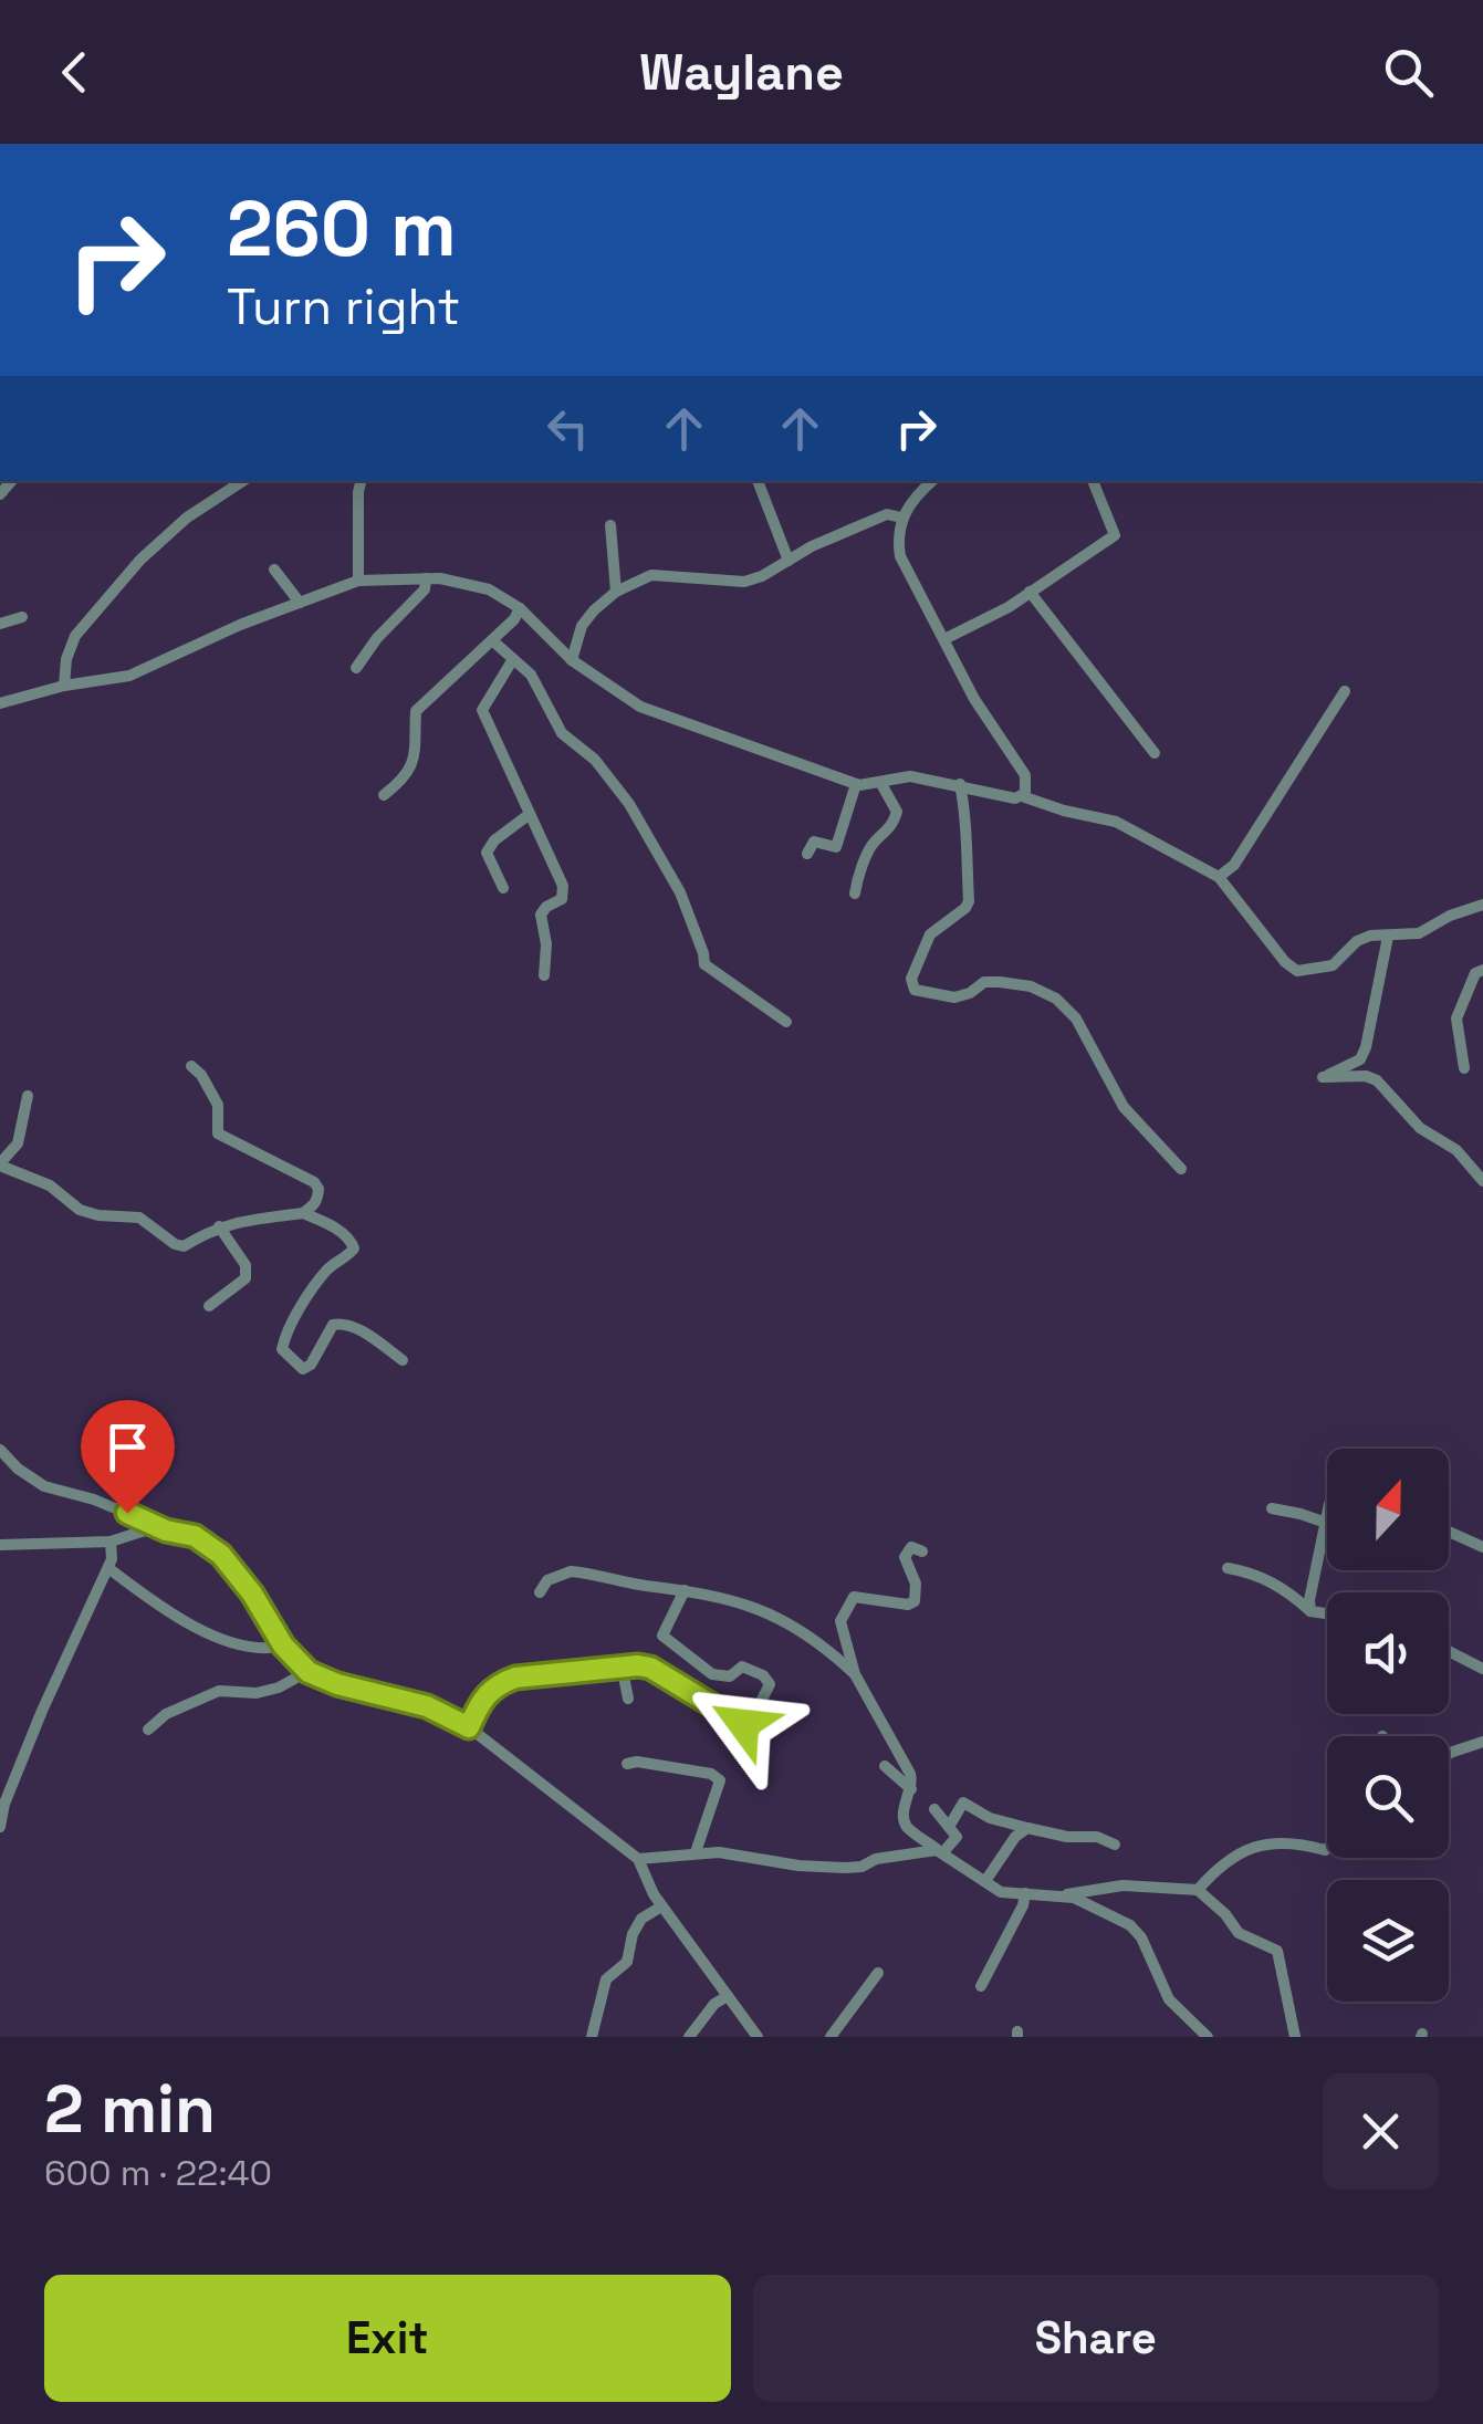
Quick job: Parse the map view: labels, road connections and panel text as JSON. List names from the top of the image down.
{
  "north": "top",
  "page": {
    "header": "Waylane",
    "turn": ["260 m", "Turn right"],
    "heading": ["2 min", "600 m · 22:40"],
    "buttons": ["Exit", "Share"]
  }
}
